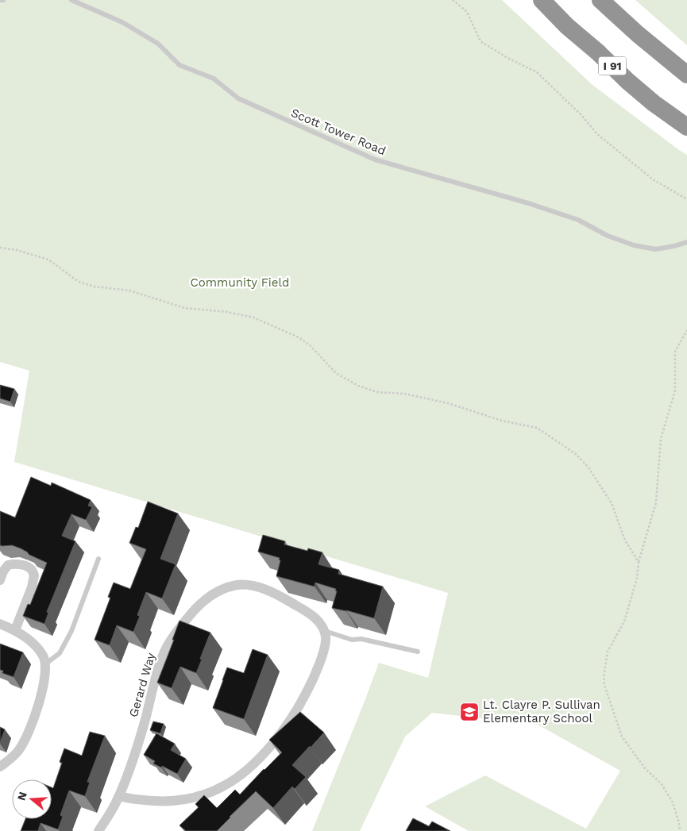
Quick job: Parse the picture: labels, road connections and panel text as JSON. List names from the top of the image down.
{
  "streets": {
    "highway": ["I 91"],
    "street": ["Gerard Way"],
    "lane": ["Scott Tower Road"]
  },
  "parks": ["Community Field"],
  "places": {
    "school or university": ["Lt. Clayre P. Sullivan Elementary School"]
  },
  "north": "left"
}
